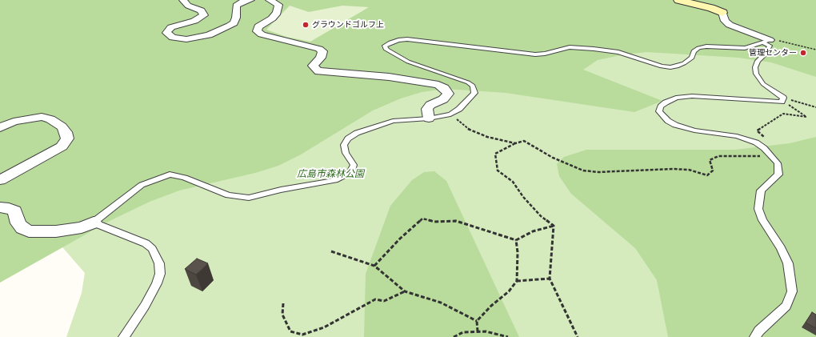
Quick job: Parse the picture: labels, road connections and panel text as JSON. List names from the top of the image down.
{
  "parks": ["広島市森林公園"],
  "places": ["グラウンドゴルフ上", "管理センター"]
}
